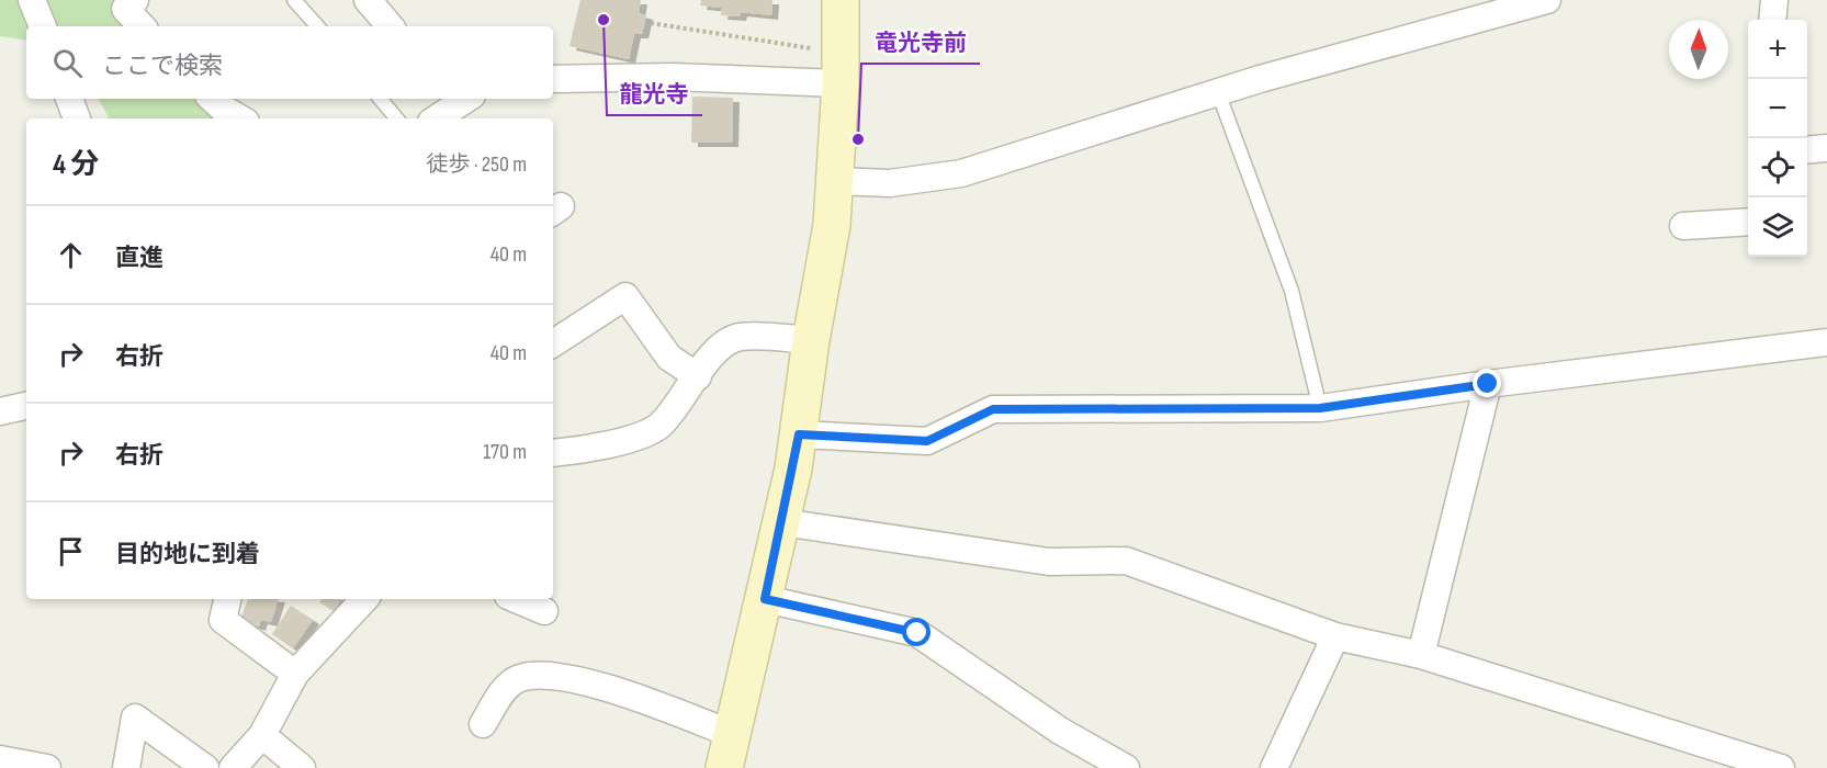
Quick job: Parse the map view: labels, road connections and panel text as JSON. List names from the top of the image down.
{
  "places": ["龍光寺", "竜光寺前"],
  "north": "top",
  "page": {
    "map_buttons": ["+", "−"],
    "search": "ここで検索",
    "heading": ["4 分", "徒歩 · 250 m"],
    "list": [
      ["直進", "40 m"],
      ["右折", "40 m"],
      ["右折", "170 m"],
      "目的地に到着"
    ]
  }
}
